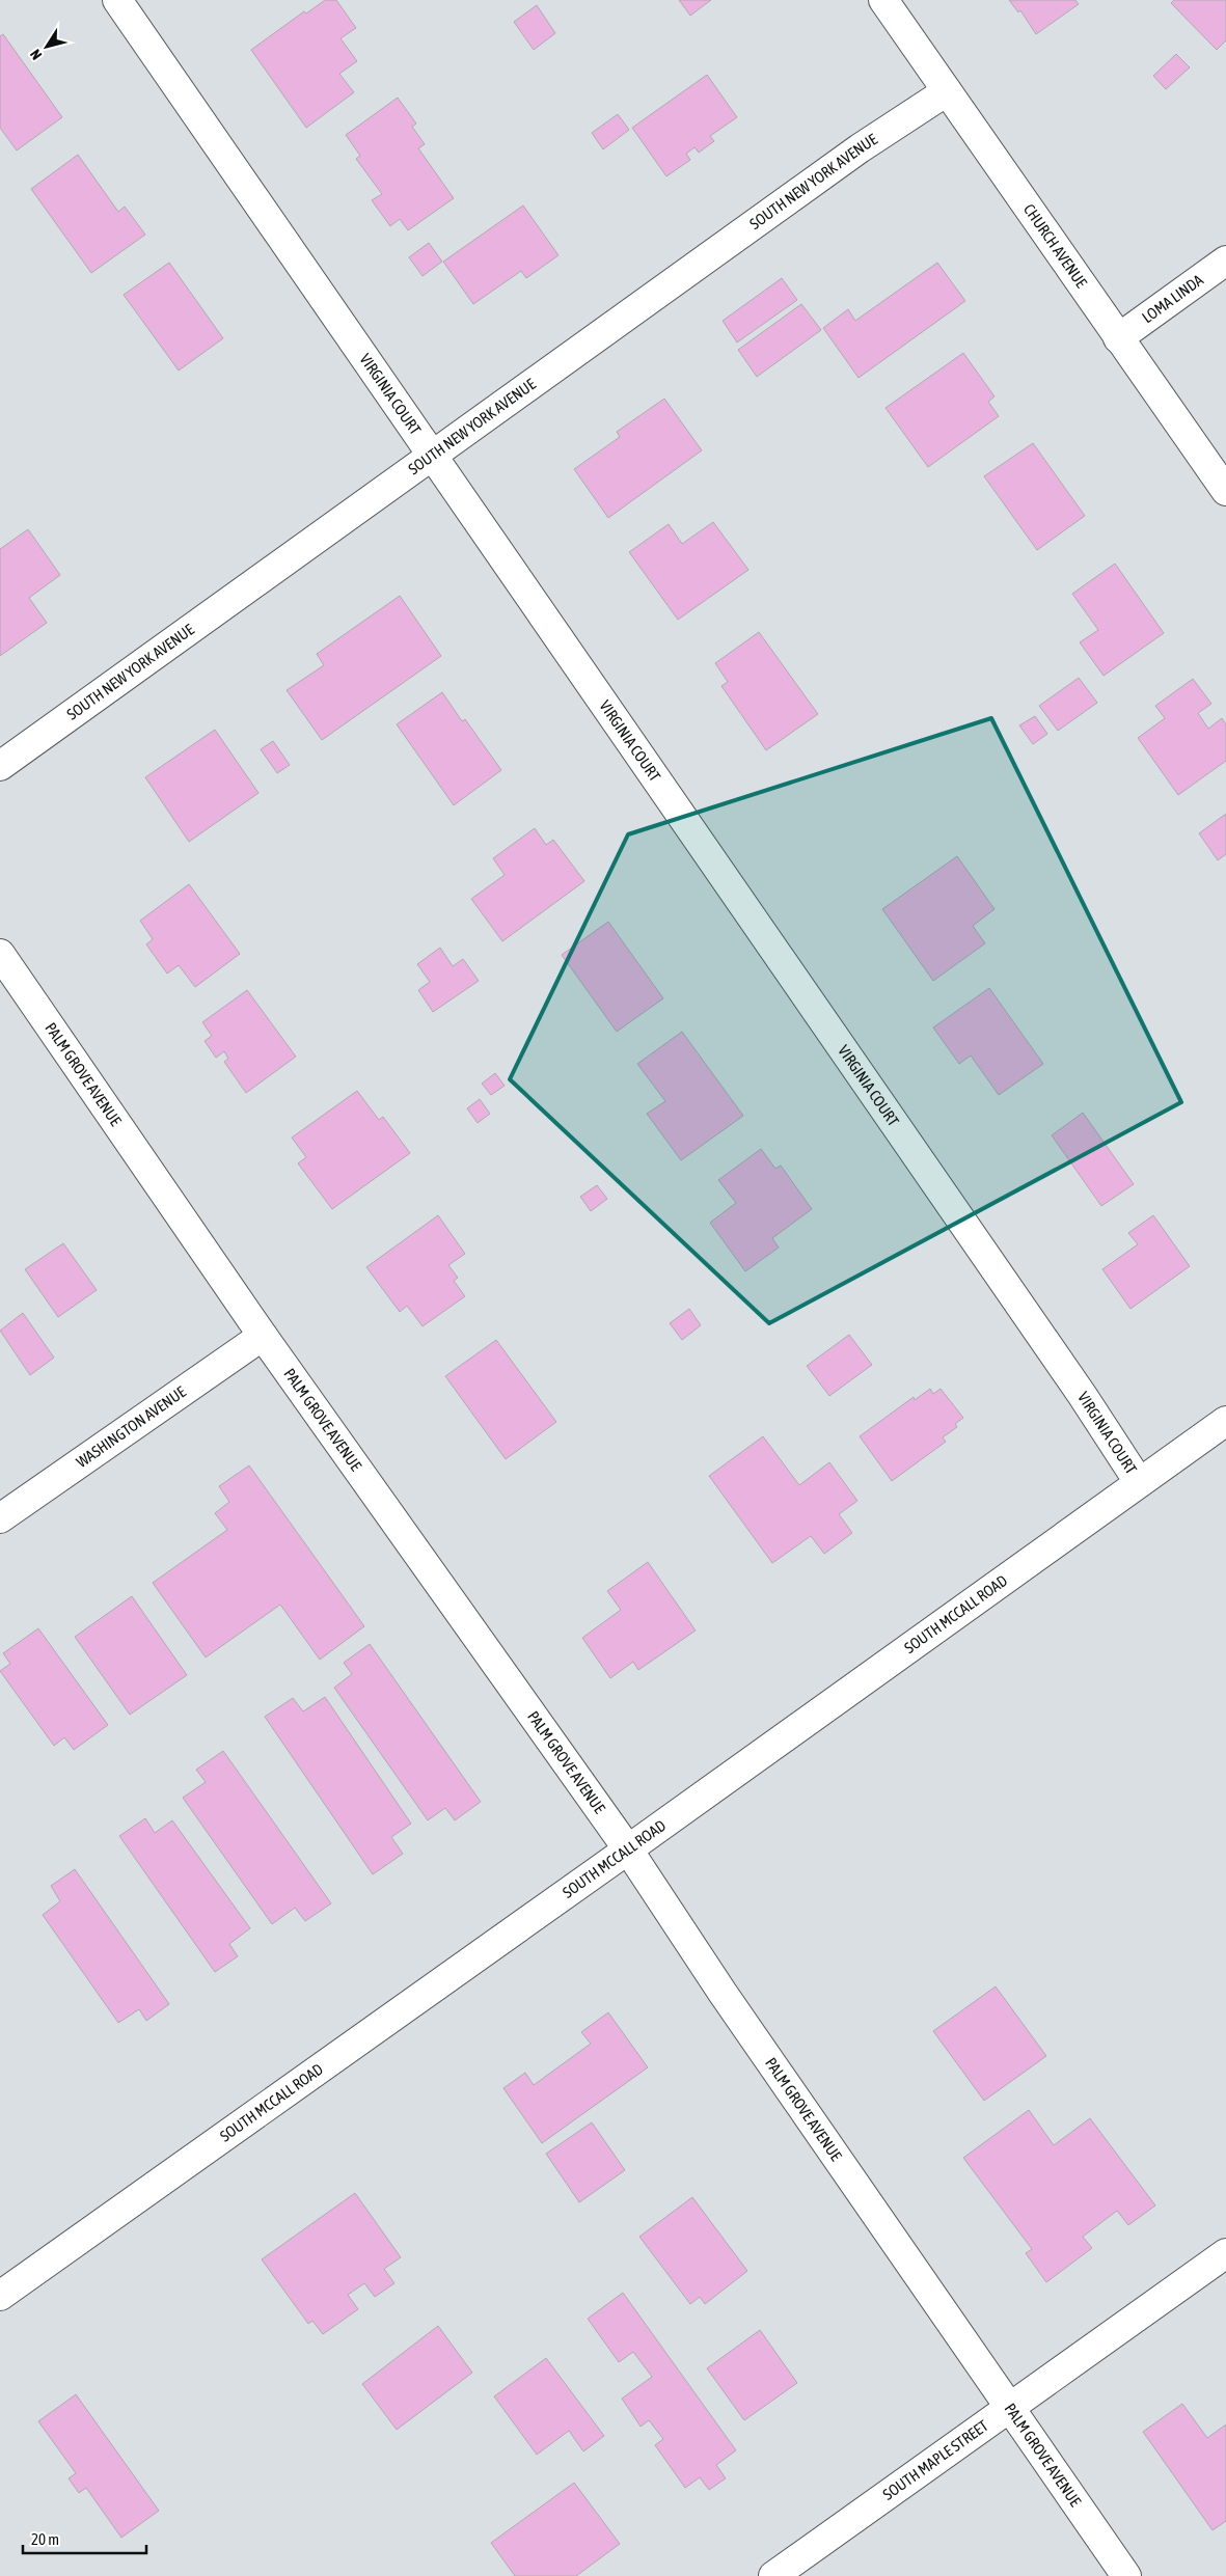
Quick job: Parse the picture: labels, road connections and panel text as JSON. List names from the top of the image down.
{
  "streets": {
    "street": [
      "SOUTH NEW YORK AVENUE",
      "CHURCH AVENUE",
      "LOMA LINDA",
      "VIRGINIA COURT",
      "PALM GROVE AVENUE",
      "WASHINGTON AVENUE",
      "SOUTH MCCALL ROAD",
      "SOUTH MAPLE STREET"
    ]
  },
  "crossings": [
    ["SOUTH NEW YORK AVENUE", "CHURCH AVENUE"],
    ["SOUTH NEW YORK AVENUE", "VIRGINIA COURT"],
    ["CHURCH AVENUE", "LOMA LINDA"],
    ["VIRGINIA COURT", "SOUTH MCCALL ROAD"],
    ["PALM GROVE AVENUE", "WASHINGTON AVENUE"],
    ["PALM GROVE AVENUE", "SOUTH MCCALL ROAD"],
    ["PALM GROVE AVENUE", "SOUTH MAPLE STREET"]
  ],
  "scale_bar": "20 m",
  "north": "bottom left"
}
